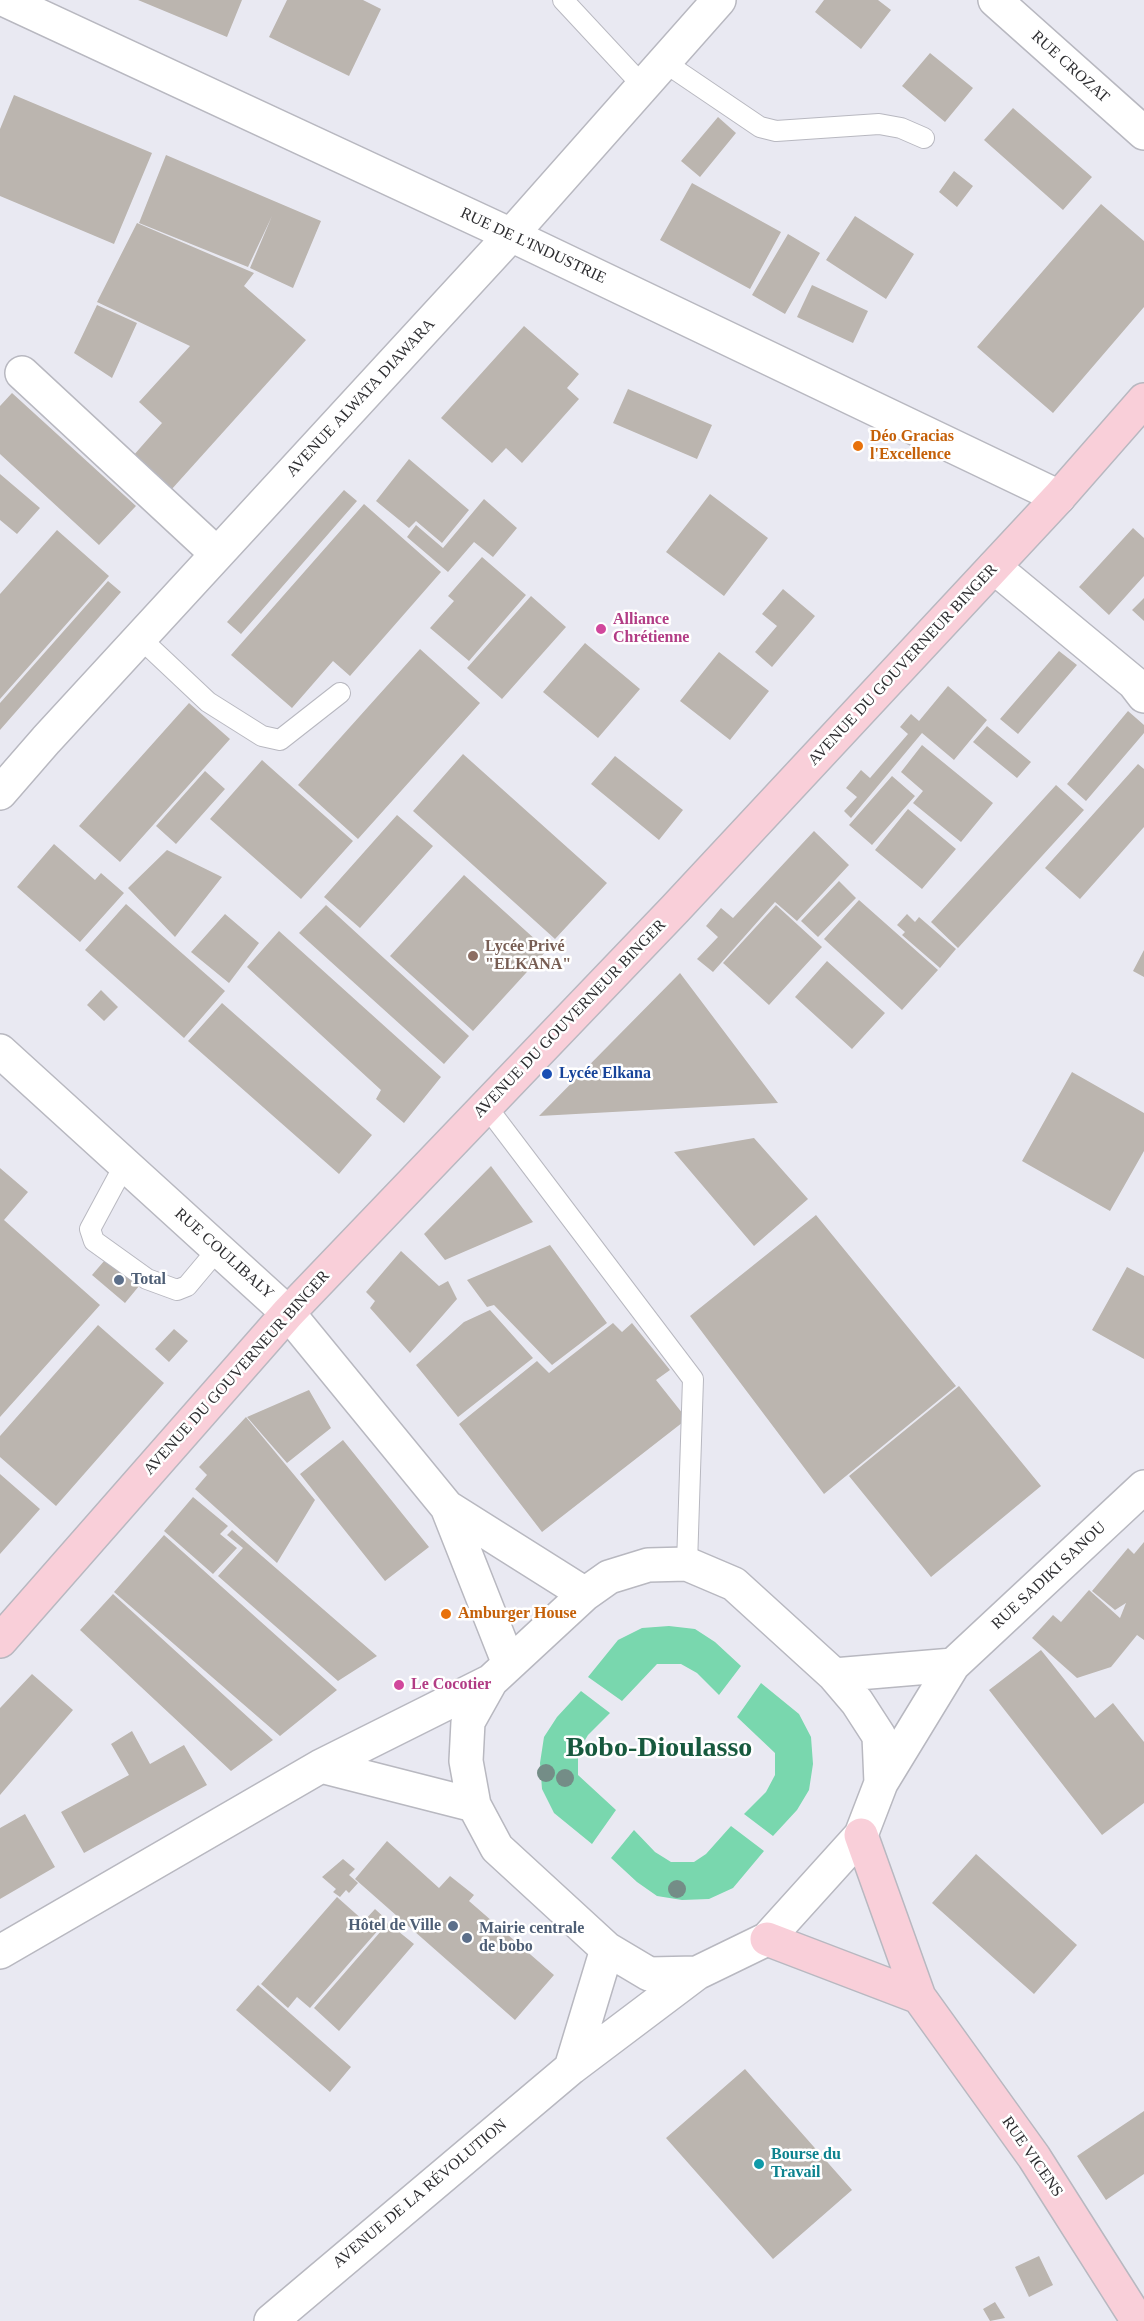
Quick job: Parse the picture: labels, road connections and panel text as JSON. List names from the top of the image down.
{
  "streets": {
    "street": [
      "RUE CROZAT",
      "RUE DE L'INDUSTRIE",
      "AVENUE ALWATA DIAWARA",
      "AVENUE DU GOUVERNEUR BINGER",
      "RUE COULIBALY",
      "RUE SADIKI SANOU",
      "RUE VICENS",
      "AVENUE DE LA RÉVOLUTION"
    ]
  },
  "crossings": [
    ["RUE DE L'INDUSTRIE", "AVENUE ALWATA DIAWARA"],
    ["RUE DE L'INDUSTRIE", "AVENUE DU GOUVERNEUR BINGER"],
    ["AVENUE DU GOUVERNEUR BINGER", "RUE COULIBALY"]
  ],
  "districts": ["Bobo-Dioulasso"],
  "places": [
    "Déo Gracias l'Excellence",
    "Alliance Chrétienne",
    "Lycée Privé \"ELKANA\"",
    "Lycée Elkana",
    "Total",
    "Amburger House",
    "Le Cocotier",
    "Hôtel de Ville",
    "Mairie centrale de bobo",
    "Bourse du Travail"
  ]
}
